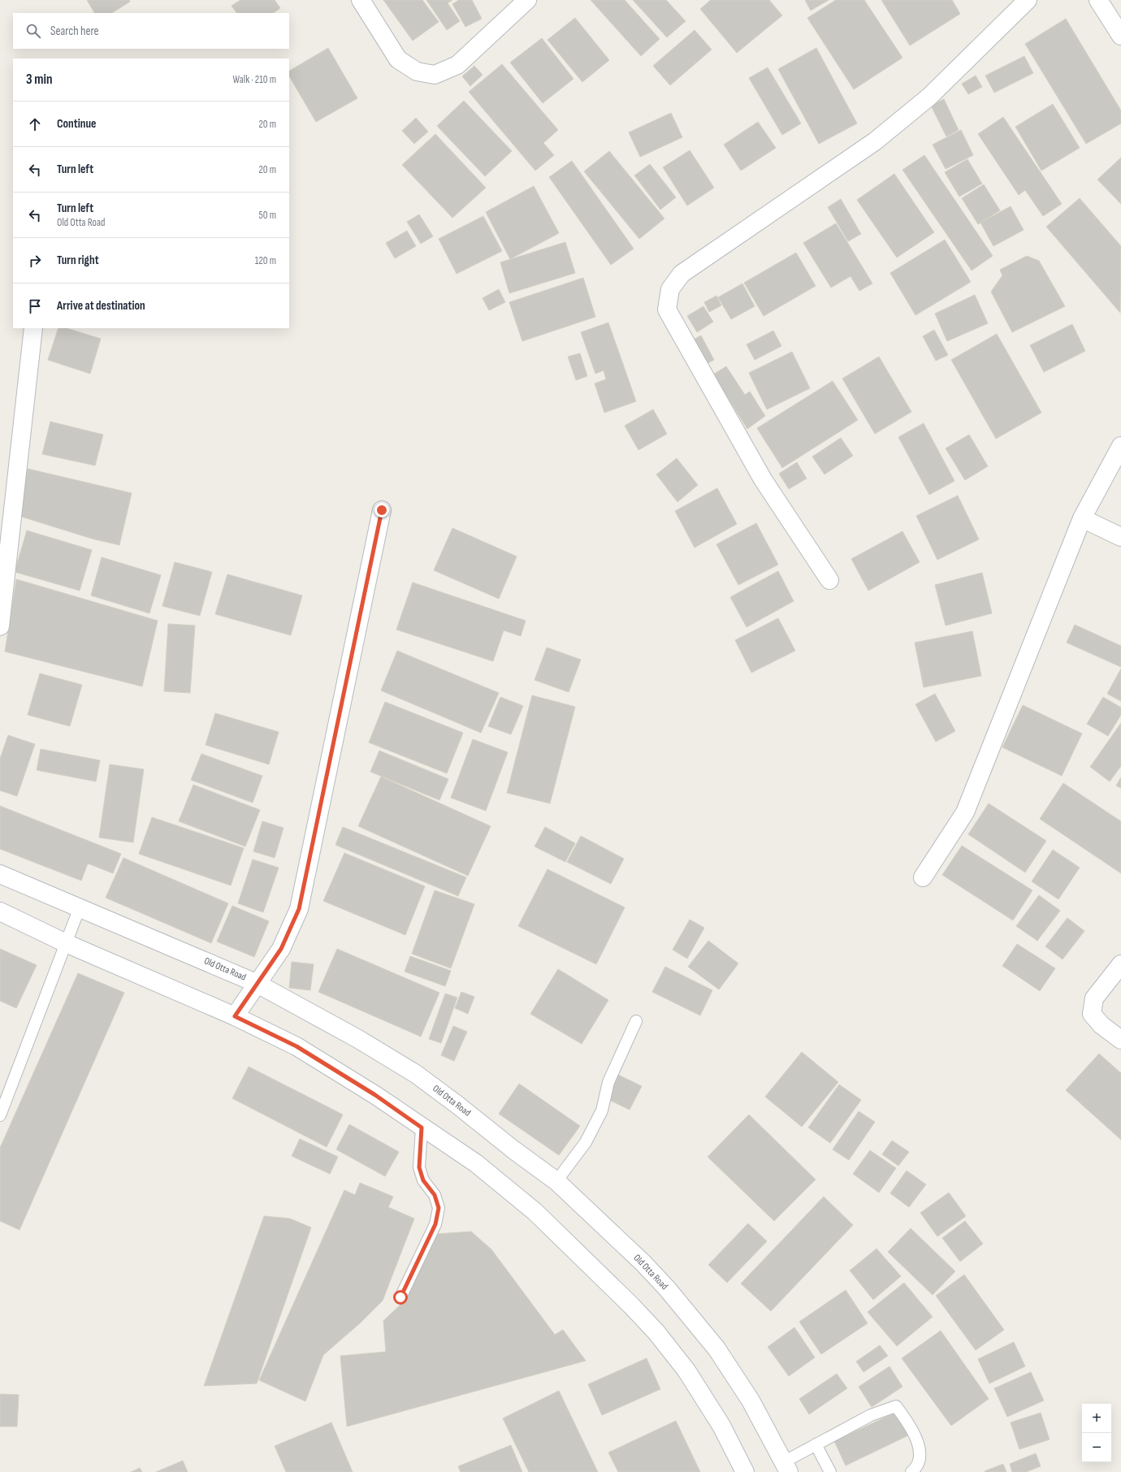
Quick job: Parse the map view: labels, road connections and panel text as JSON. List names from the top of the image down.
{
  "streets": {
    "street": ["Old Otta Road"]
  },
  "page": {
    "search": "Search here",
    "heading": ["3 min", "Walk · 210 m"],
    "list": [
      ["Continue", "20 m"],
      ["Turn left", "20 m"],
      ["Turn left", "Old Otta Road", "50 m"],
      ["Turn right", "120 m"],
      "Arrive at destination"
    ],
    "map_buttons": ["+", "−"]
  }
}
